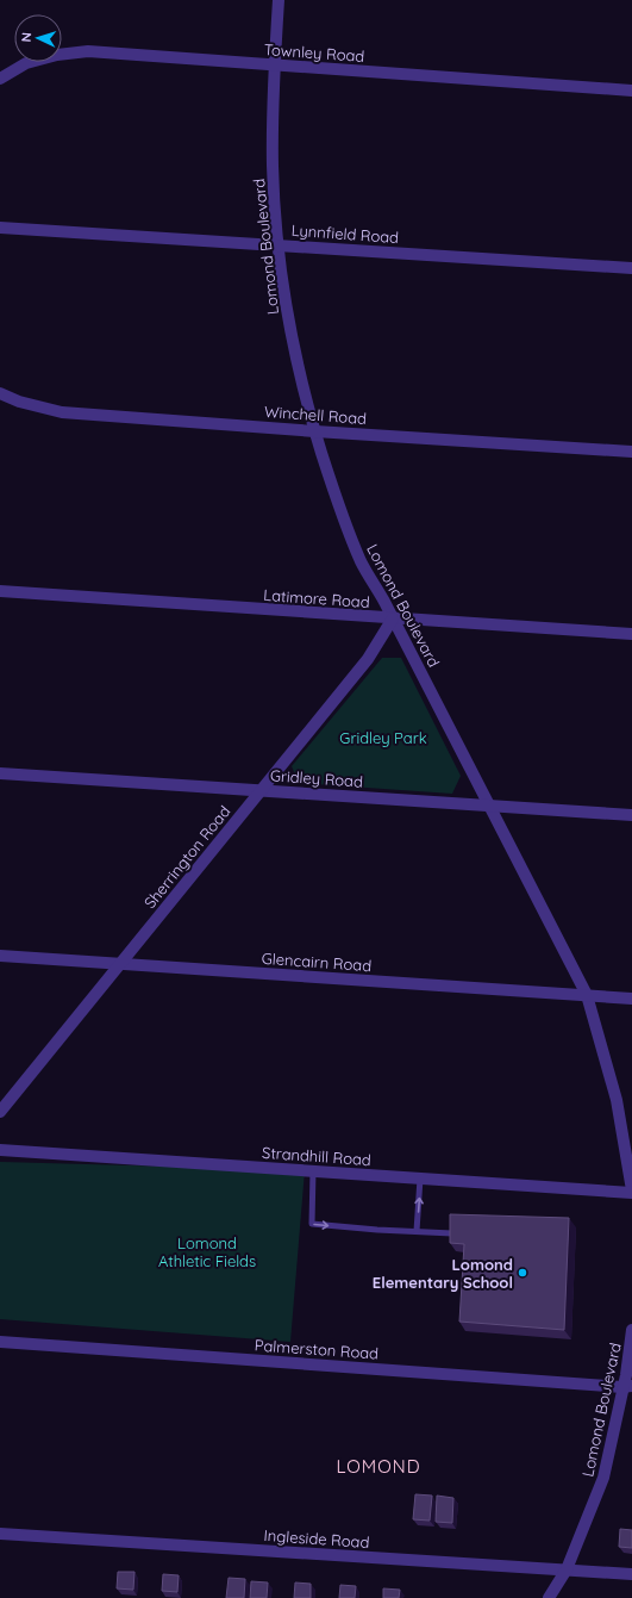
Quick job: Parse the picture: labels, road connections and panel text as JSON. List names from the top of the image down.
{
  "streets": {
    "street": [
      "Townley Road",
      "Lynnfield Road",
      "Lomond Boulevard",
      "Winchell Road",
      "Latimore Road",
      "Gridley Road",
      "Sherrington Road",
      "Glencairn Road",
      "Strandhill Road",
      "Palmerston Road",
      "Ingleside Road"
    ]
  },
  "crossings": [
    ["Townley Road", "Lomond Boulevard"],
    ["Lynnfield Road", "Lomond Boulevard"],
    ["Lomond Boulevard", "Winchell Road"],
    ["Lomond Boulevard", "Latimore Road"],
    ["Lomond Boulevard", "Gridley Road"],
    ["Lomond Boulevard", "Sherrington Road"],
    ["Lomond Boulevard", "Glencairn Road"],
    ["Lomond Boulevard", "Strandhill Road"],
    ["Lomond Boulevard", "Palmerston Road"],
    ["Lomond Boulevard", "Ingleside Road"],
    ["Latimore Road", "Sherrington Road"],
    ["Gridley Road", "Sherrington Road"],
    ["Sherrington Road", "Glencairn Road"]
  ],
  "districts": ["LOMOND"],
  "parks": ["Gridley Park", "Lomond Athletic Fields"],
  "places": ["Lomond Elementary School"],
  "north": "left"
}
